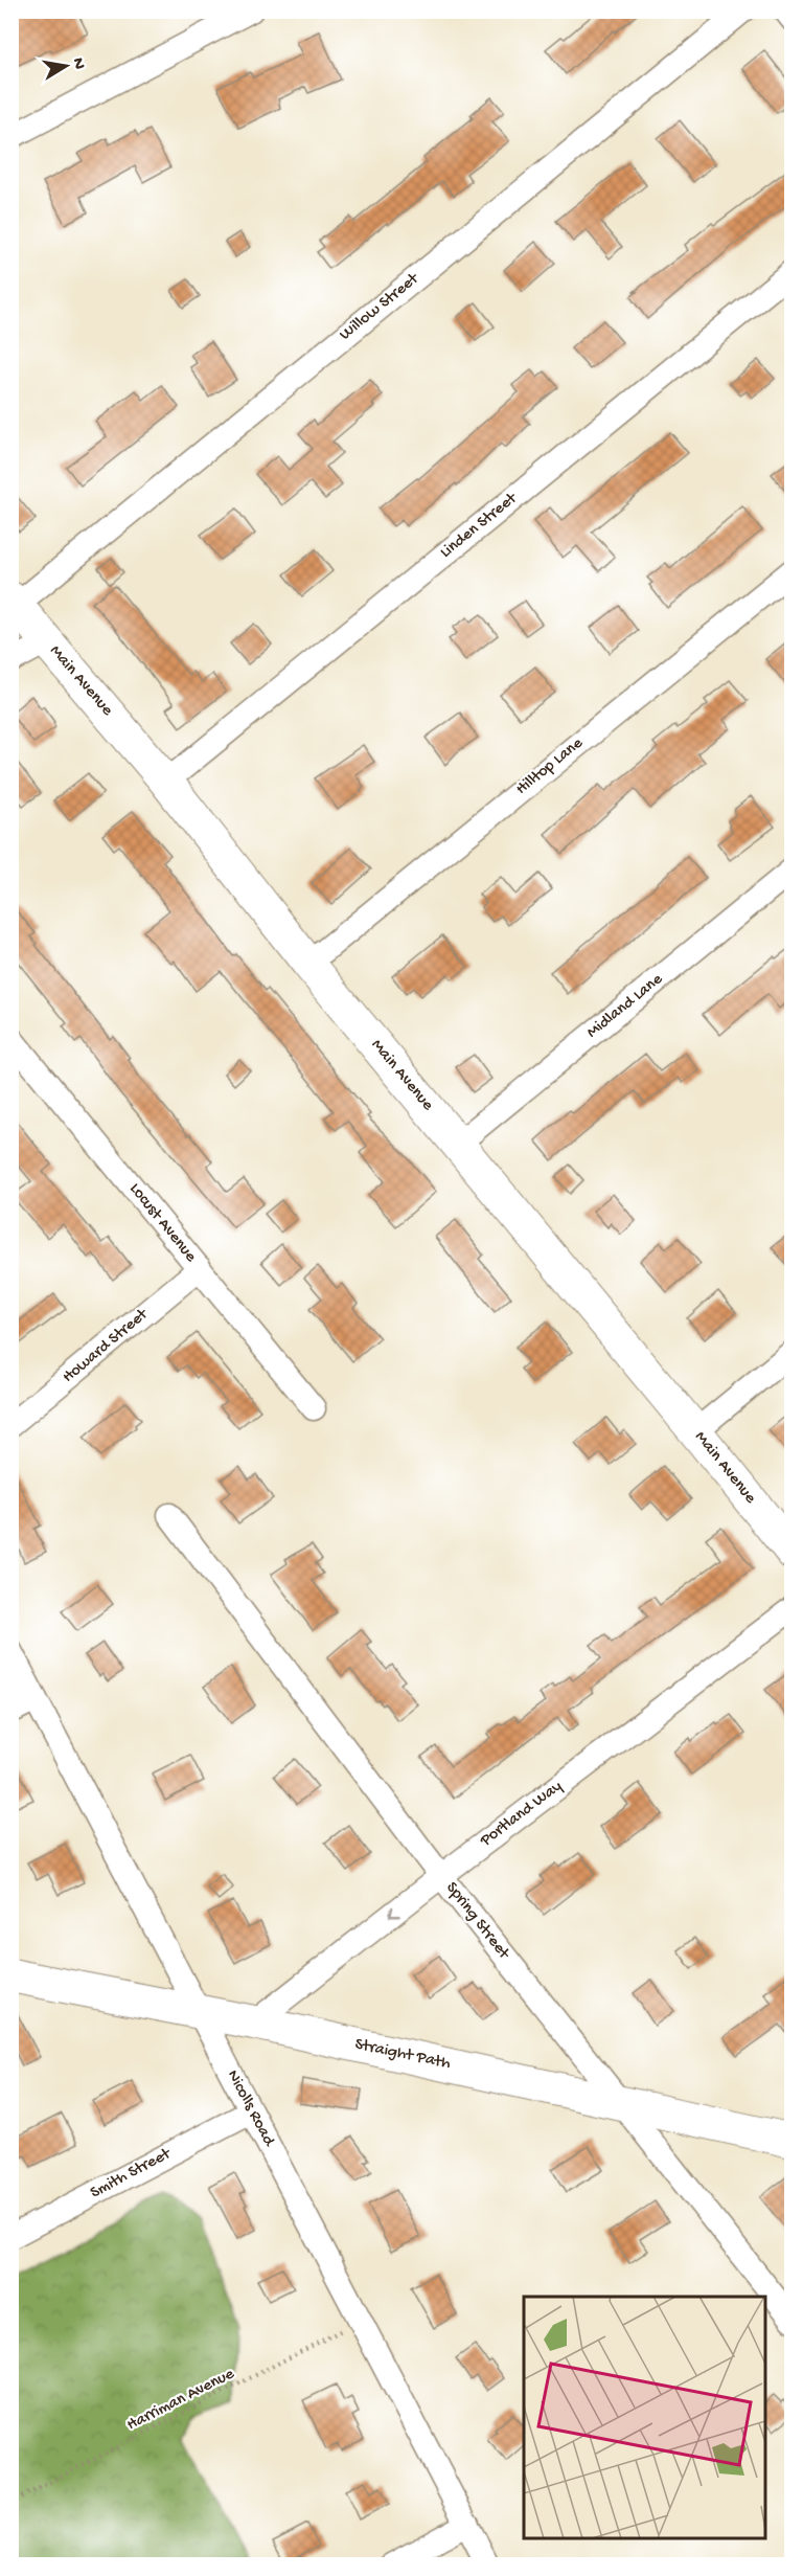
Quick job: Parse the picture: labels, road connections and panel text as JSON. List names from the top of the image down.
{
  "streets": {
    "street": [
      "Willow Street",
      "Linden Street",
      "Main Avenue",
      "Hilltop Lane",
      "Midland Lane",
      "Locust Avenue",
      "Howard Street",
      "Portland Way",
      "Spring Street",
      "Straight Path",
      "Nicolls Road",
      "Smith Street"
    ],
    "path": ["Harriman Avenue"]
  },
  "crossings": [
    ["Willow Street", "Main Avenue"],
    ["Linden Street", "Main Avenue"],
    ["Main Avenue", "Hilltop Lane"],
    ["Main Avenue", "Midland Lane"],
    ["Locust Avenue", "Howard Street"],
    ["Portland Way", "Spring Street"],
    ["Portland Way", "Straight Path"],
    ["Spring Street", "Straight Path"],
    ["Straight Path", "Nicolls Road"],
    ["Nicolls Road", "Smith Street"],
    ["Nicolls Road", "Harriman Avenue"]
  ],
  "north": "right"
}
